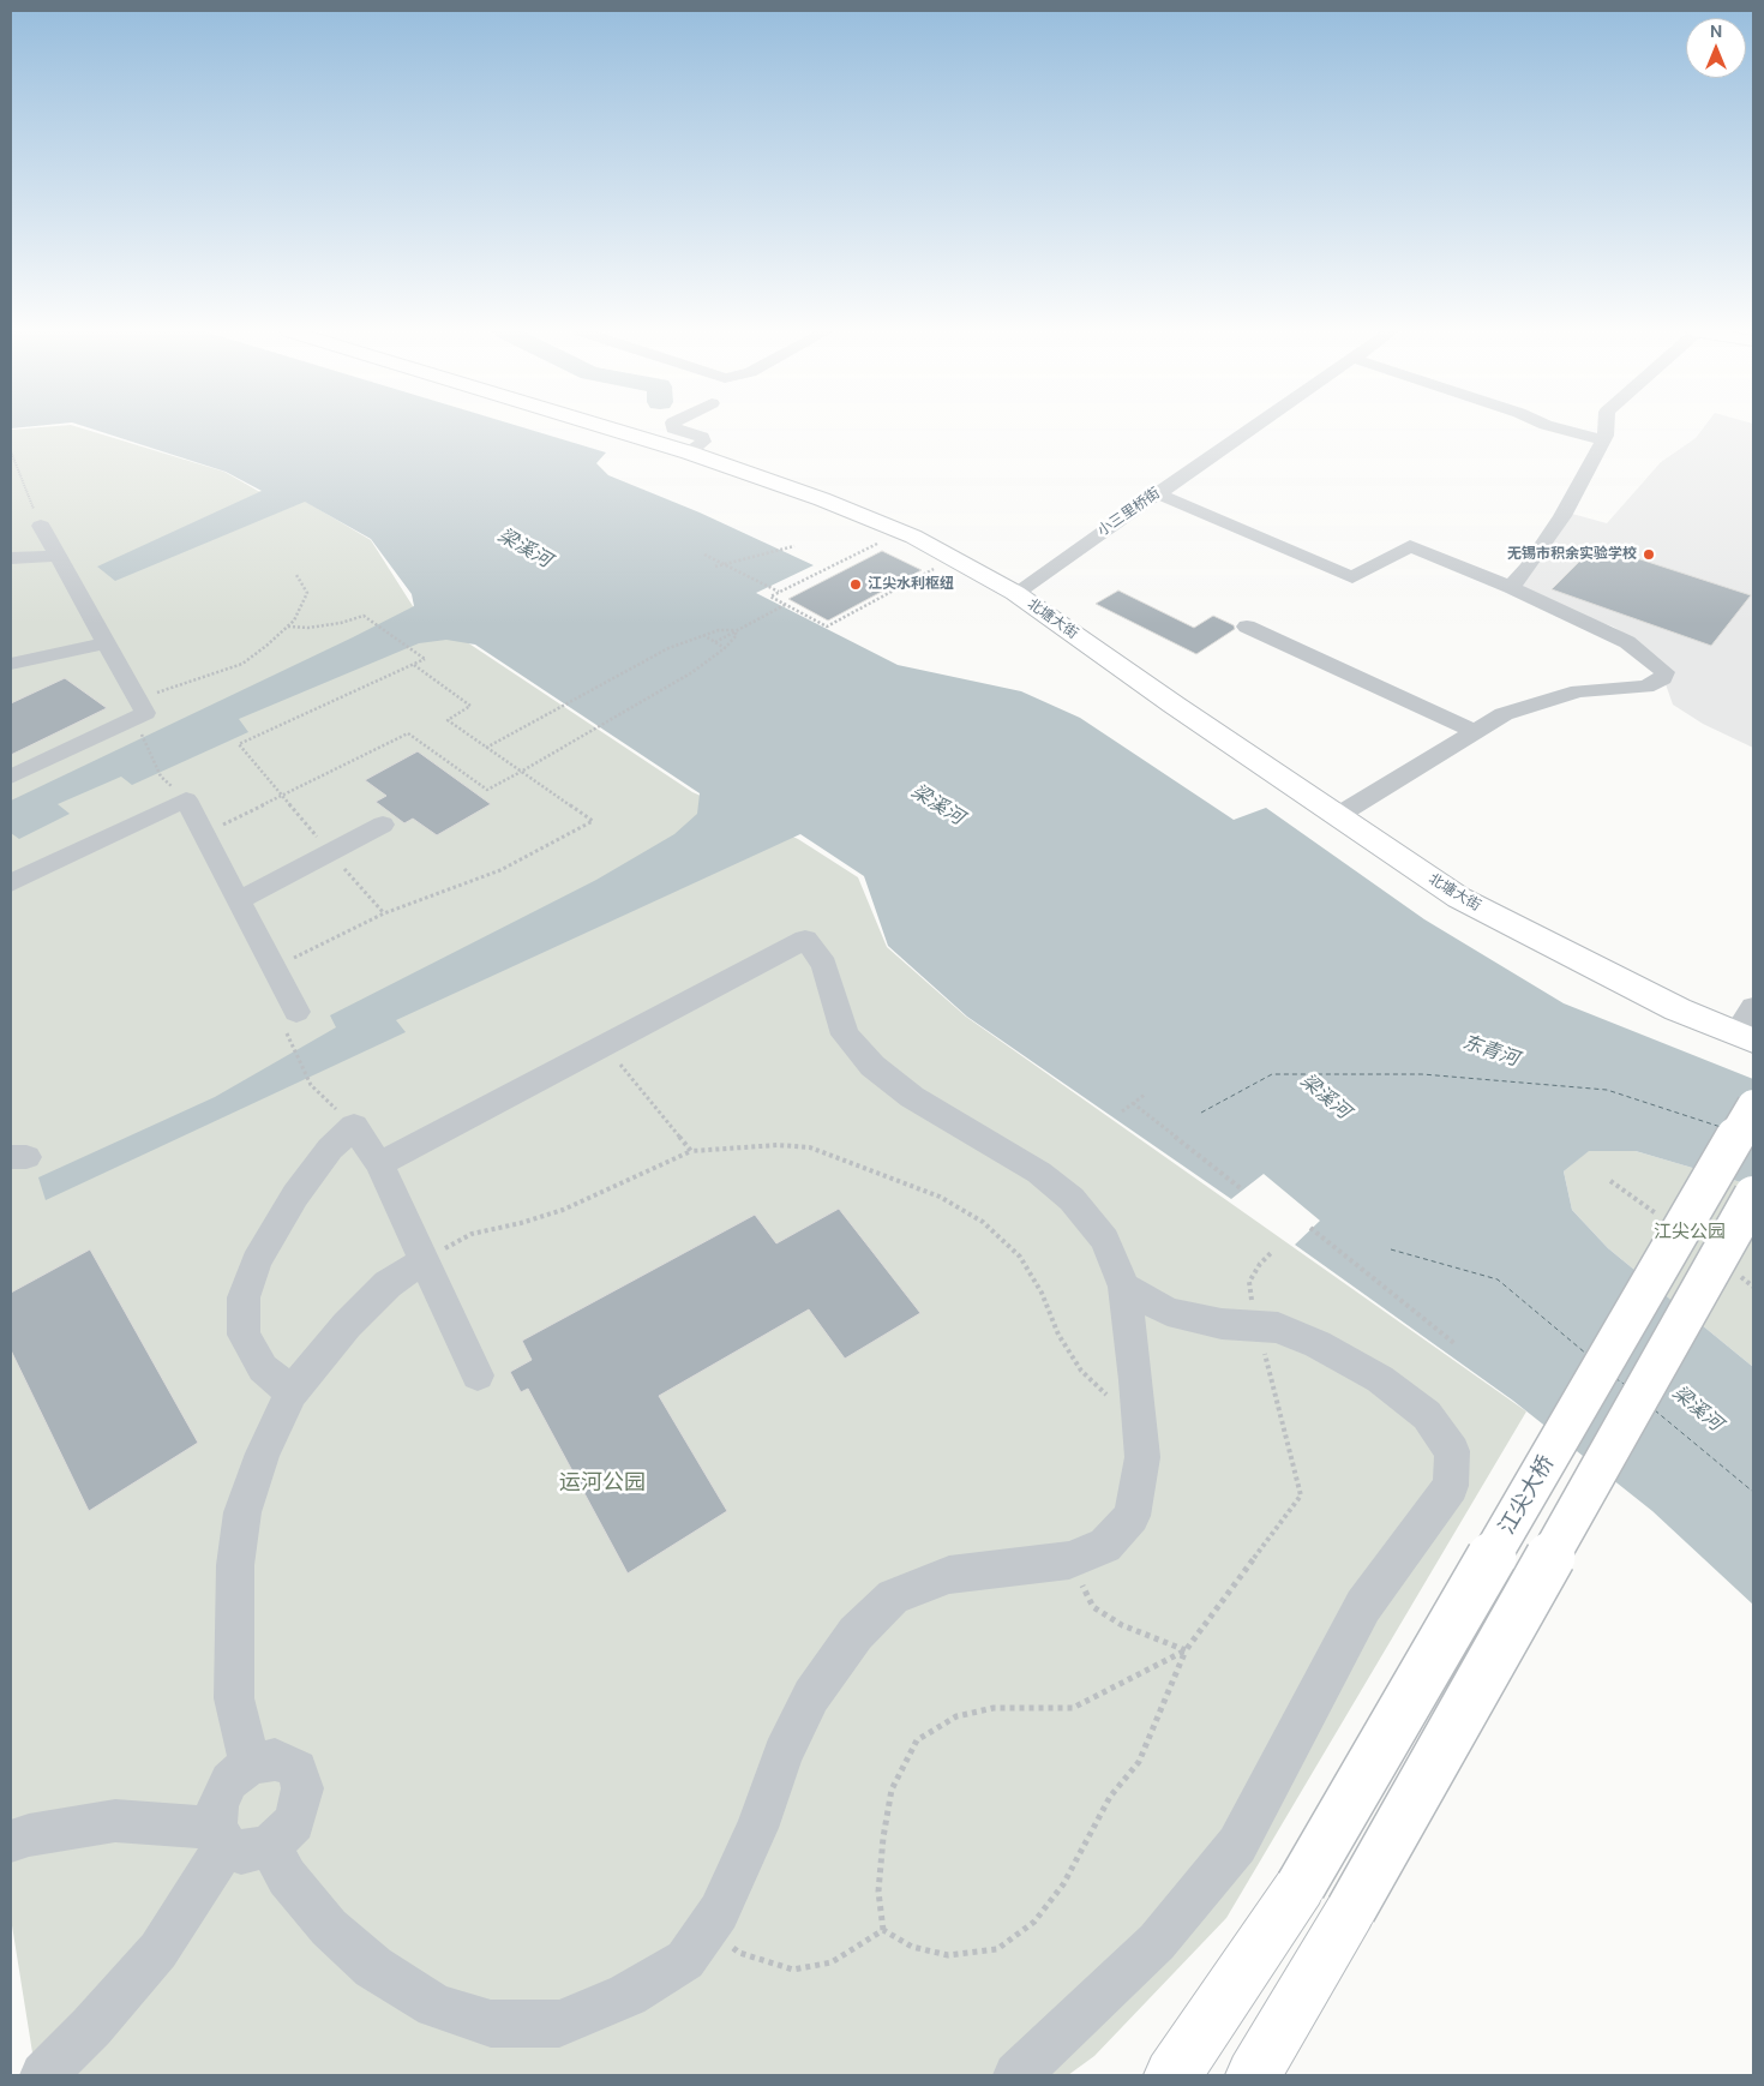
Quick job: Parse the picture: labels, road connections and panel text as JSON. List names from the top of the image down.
{
  "streets": {
    "main road": ["北塘大街", "江尖大桥"],
    "street": ["小三里桥街"]
  },
  "crossings": [
    ["小三里桥街", "北塘大街"]
  ],
  "water": ["梁溪河", "东青河"],
  "parks": ["江尖公园", "运河公园"],
  "places": ["无锡市积余实验学校", "江尖水利枢纽"],
  "north": "top"
}
